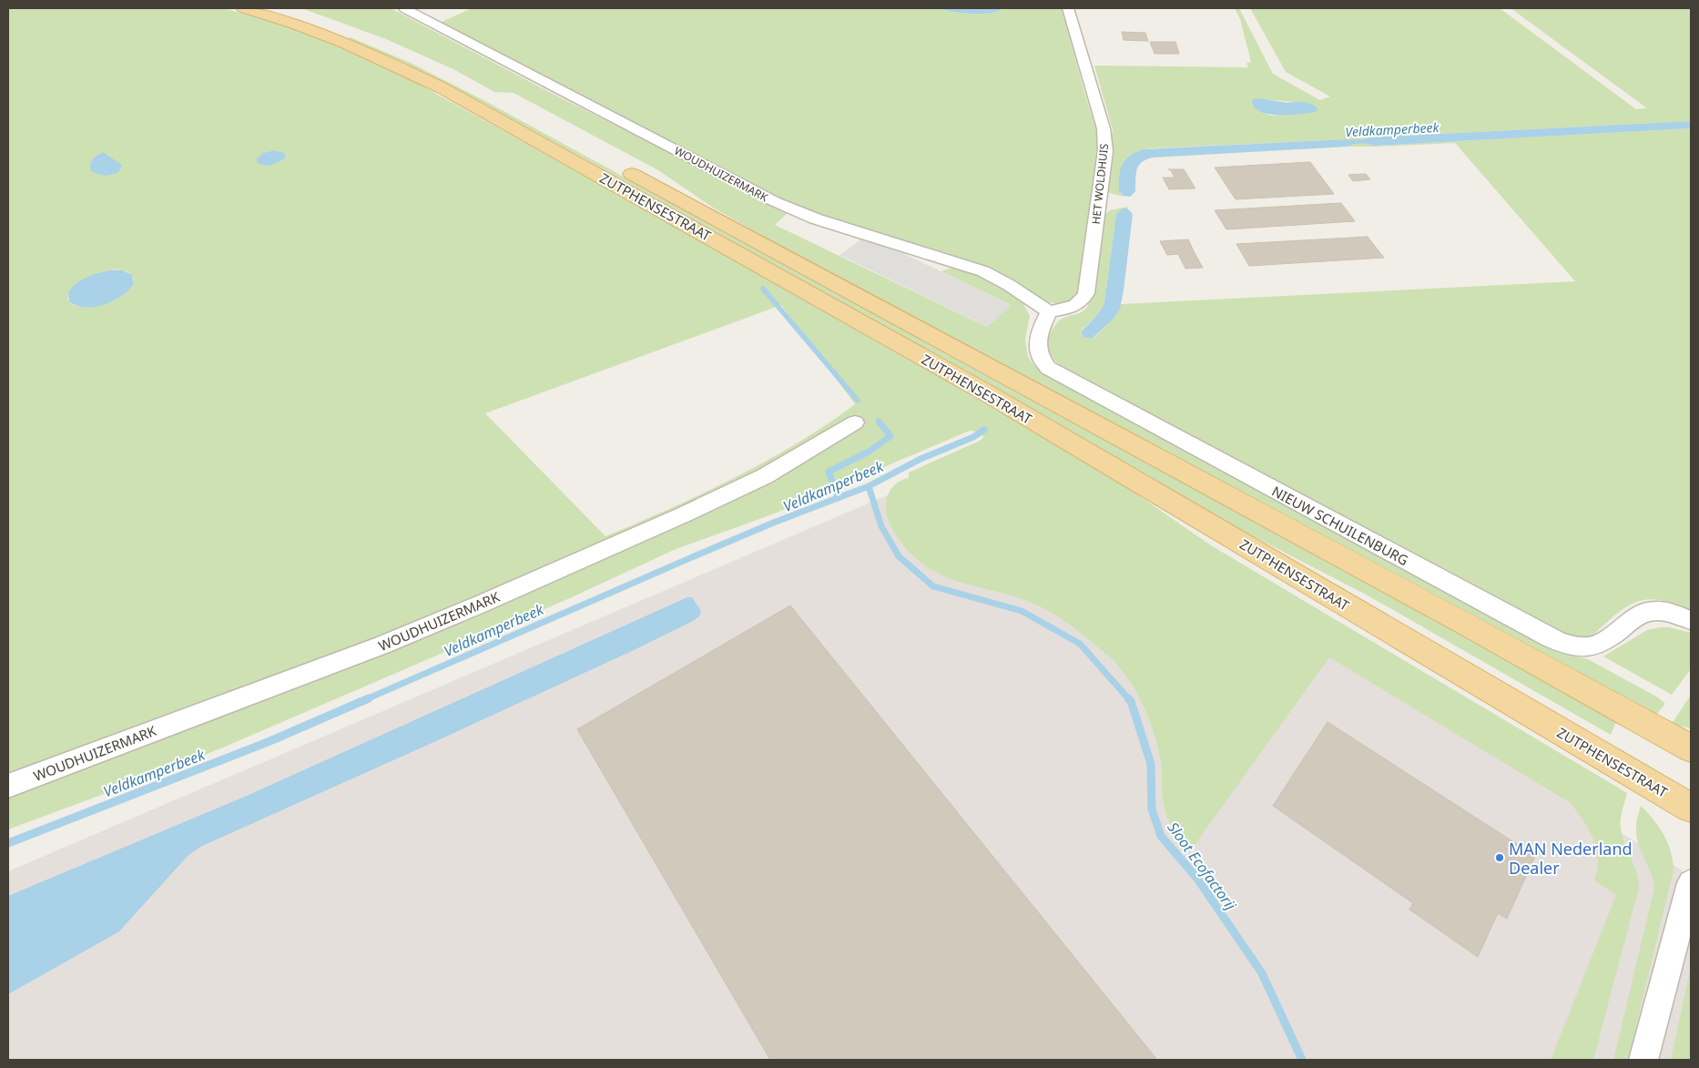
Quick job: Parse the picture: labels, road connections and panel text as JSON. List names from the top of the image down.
{
  "streets": {
    "main road": ["ZUTPHENSESTRAAT"],
    "street": ["WOUDHUIZERMARK", "HET WOLDHUIS", "NIEUW SCHUILENBURG"]
  },
  "crossings": [
    ["WOUDHUIZERMARK", "HET WOLDHUIS"],
    ["WOUDHUIZERMARK", "NIEUW SCHUILENBURG"],
    ["HET WOLDHUIS", "NIEUW SCHUILENBURG"]
  ],
  "water": ["Veldkamperbeek", "Sloot Ecofactorij"],
  "places": ["MAN Nederland Dealer"]
}
